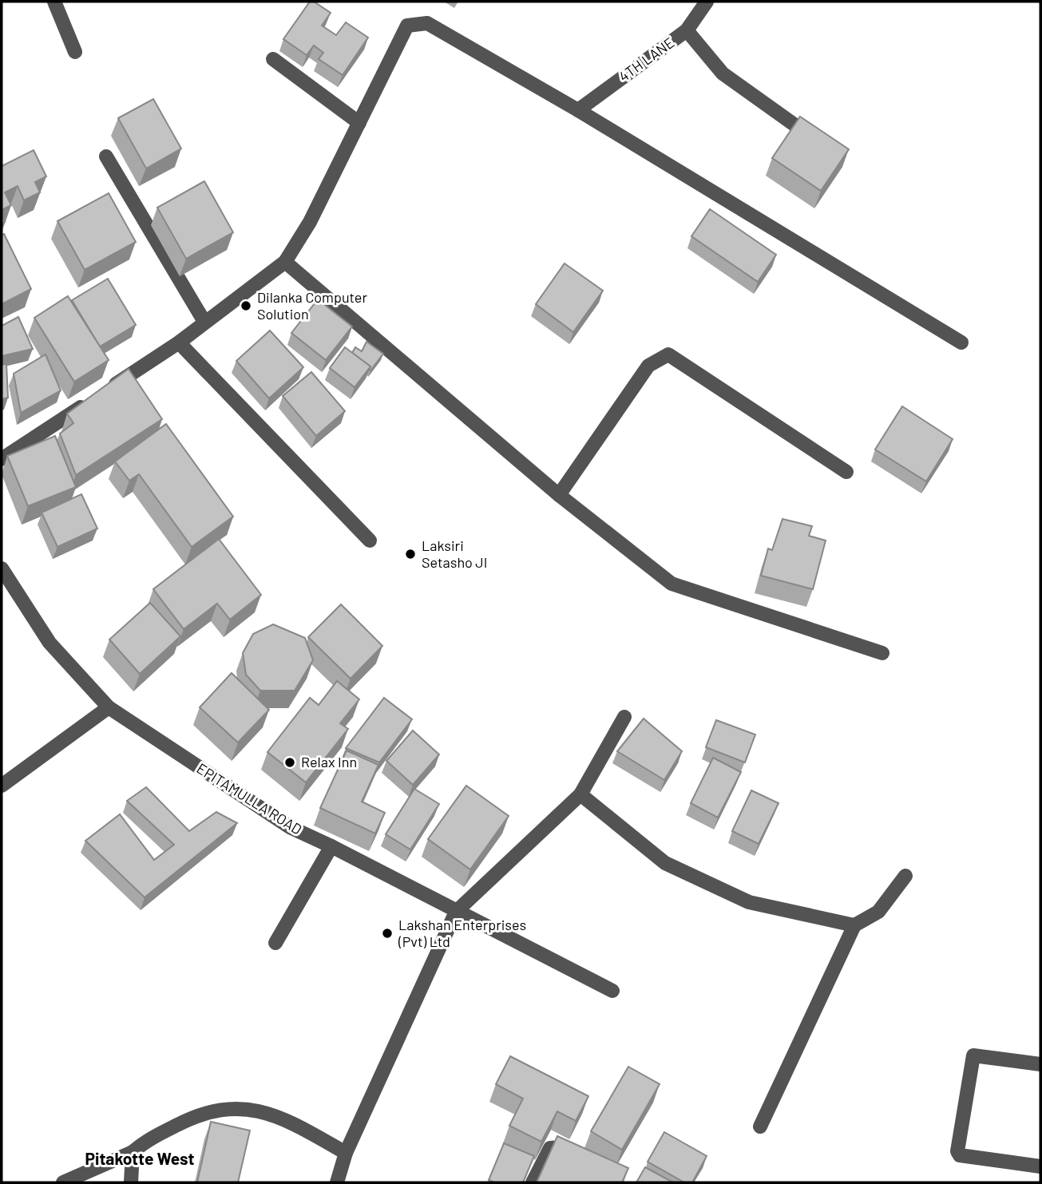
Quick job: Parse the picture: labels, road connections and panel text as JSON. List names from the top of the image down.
{
  "streets": {
    "street": ["4TH LANE", "EPITAMULLA ROAD"]
  },
  "districts": ["Pitakotte West"],
  "places": [
    "Dilanka Computer Solution",
    "Laksiri Setasho JI",
    "Relax Inn",
    "Lakshan Enterprises (Pvt) Ltd"
  ]
}
